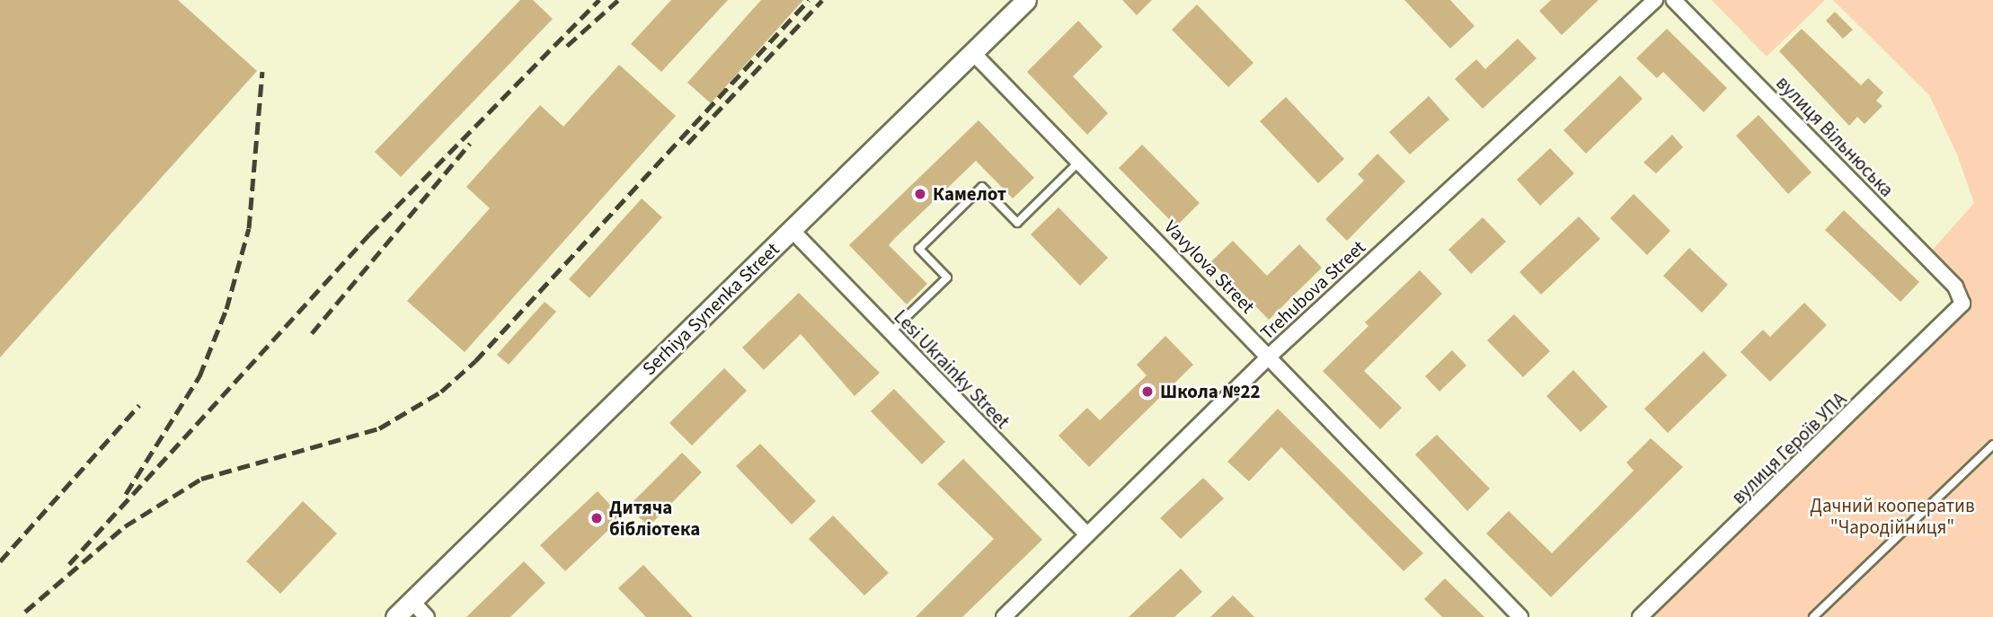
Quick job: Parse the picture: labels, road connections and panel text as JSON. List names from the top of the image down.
{
  "streets": {
    "street": [
      "вулиця Вільнюська",
      "Vavylova Street",
      "Trehubova Street",
      "Serhiya Synenka Street",
      "Lesi Ukrainky Street",
      "вулиця Героїв УПА"
    ]
  },
  "crossings": [
    ["вулиця Вільнюська", "вулиця Героїв УПА"],
    ["Vavylova Street", "Trehubova Street"],
    ["Vavylova Street", "Serhiya Synenka Street"],
    ["Trehubova Street", "Lesi Ukrainky Street"],
    ["Serhiya Synenka Street", "Lesi Ukrainky Street"]
  ],
  "parks": ["Дачний кооператив \"Чародійниця\""],
  "places": ["Камелот", "Школа №22", "Дитяча бібліотека"]
}
